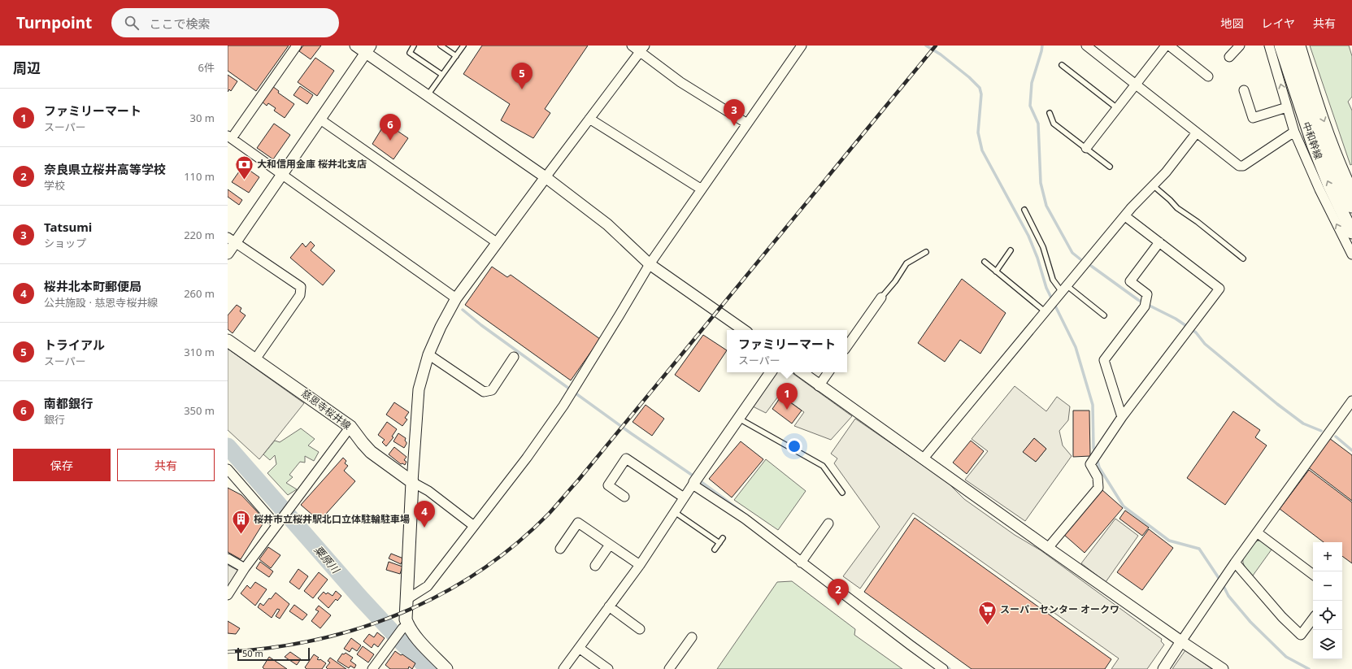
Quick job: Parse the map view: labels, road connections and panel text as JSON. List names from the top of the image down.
{
  "streets": {
    "main road": ["中和幹線", "慈恩寺桜井線"]
  },
  "water": ["粟原川"],
  "places": {
    "bank": ["大和信用金庫 桜井北支店"],
    "building": ["桜井市立桜井駅北口立体駐輪駐車場"],
    "supermarket": ["スーパーセンター オークワ"]
  },
  "scale_bar": "50 m",
  "page": {
    "header": "Turnpoint",
    "search": "ここで検索",
    "nav": ["地図", "レイヤ", "共有"],
    "heading": ["周辺", "6件"],
    "pins": [
      "5",
      "3",
      "6",
      "1",
      "4",
      "2"
    ],
    "list": [
      {
        "mark": "1",
        "name": "ファミリーマート",
        "note": "スーパー",
        "value": "30 m"
      },
      {
        "mark": "2",
        "name": "奈良県立桜井高等学校",
        "note": "学校",
        "value": "110 m"
      },
      {
        "mark": "3",
        "name": "Tatsumi",
        "note": "ショップ",
        "value": "220 m"
      },
      {
        "mark": "4",
        "name": "桜井北本町郵便局",
        "note": "公共施設 · 慈恩寺桜井線",
        "value": "260 m"
      },
      {
        "mark": "5",
        "name": "トライアル",
        "note": "スーパー",
        "value": "310 m"
      },
      {
        "mark": "6",
        "name": "南都銀行",
        "note": "銀行",
        "value": "350 m"
      }
    ],
    "popup": ["ファミリーマート", "スーパー"],
    "buttons": ["保存", "共有"],
    "map_buttons": ["+", "−"],
    "scale": "50 m"
  }
}
